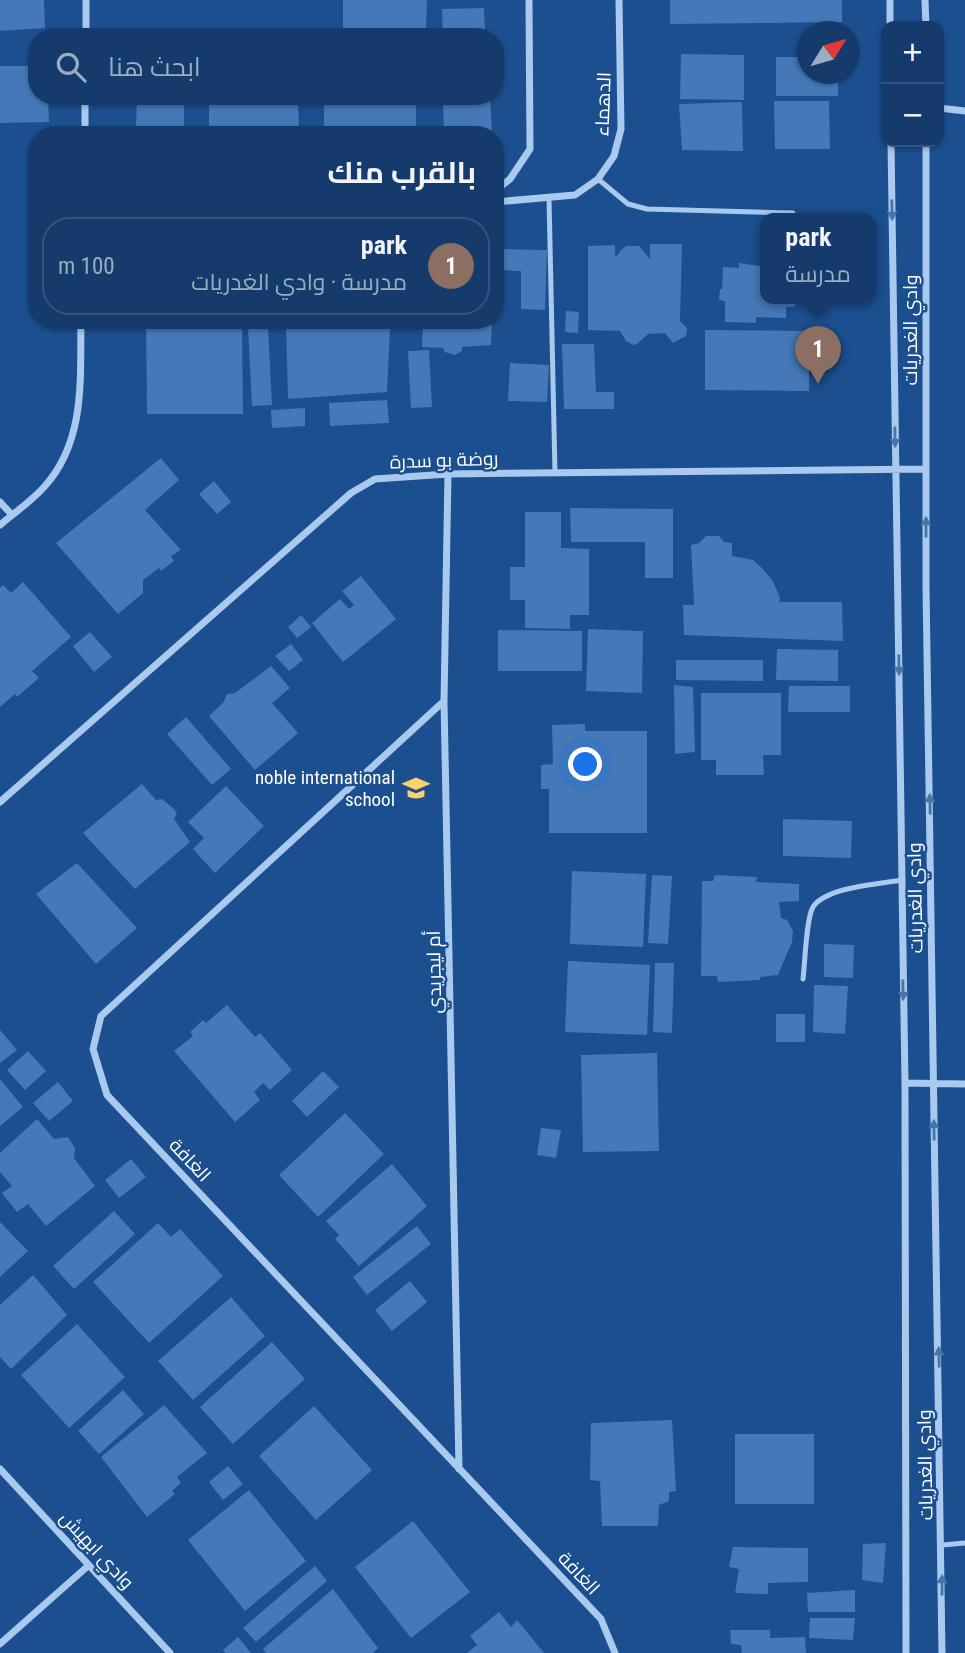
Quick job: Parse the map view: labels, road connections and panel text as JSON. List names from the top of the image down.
{
  "streets": {
    "street": [
      "الدهماء",
      "وادي الغدريات",
      "روضة بو سدرة",
      "أم ليجريدي",
      "الغافة",
      "وادي ابهيش"
    ]
  },
  "crossings": [
    ["وادي الغدريات", "روضة بو سدرة"],
    ["روضة بو سدرة", "أم ليجريدي"],
    ["أم ليجريدي", "الغافة"]
  ],
  "places": {
    "school or university": ["noble international school"]
  },
  "north": "top right",
  "page": {
    "map_buttons": ["+", "−"],
    "search": "ابحث هنا",
    "heading": "بالقرب منك",
    "popup": ["park", "مدرسة"],
    "list": [
      {
        "mark": "1",
        "name": "park",
        "note": "مدرسة · وادي الغدريات",
        "value": "100 m"
      }
    ],
    "pins": "1"
  }
}
